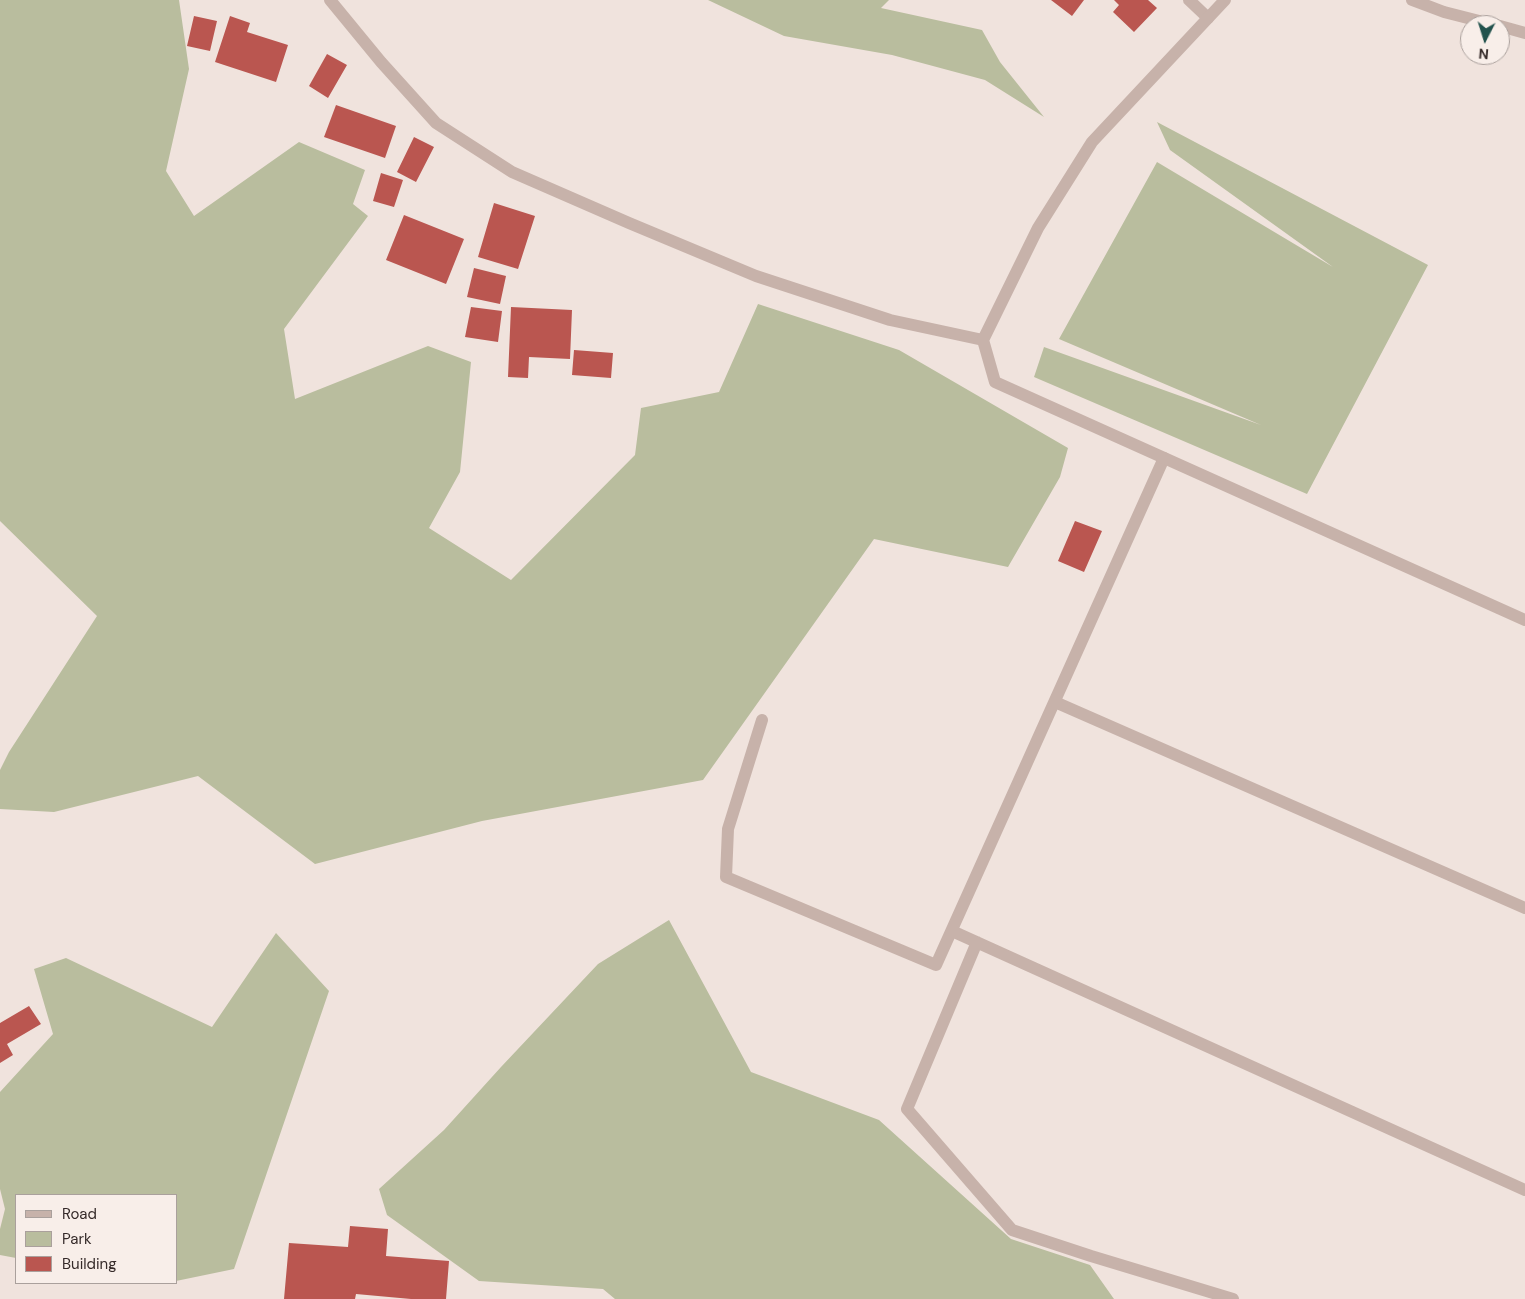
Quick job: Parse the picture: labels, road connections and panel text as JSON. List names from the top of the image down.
{
  "legend": ["Road", "Park", "Building"],
  "north": "bottom"
}
